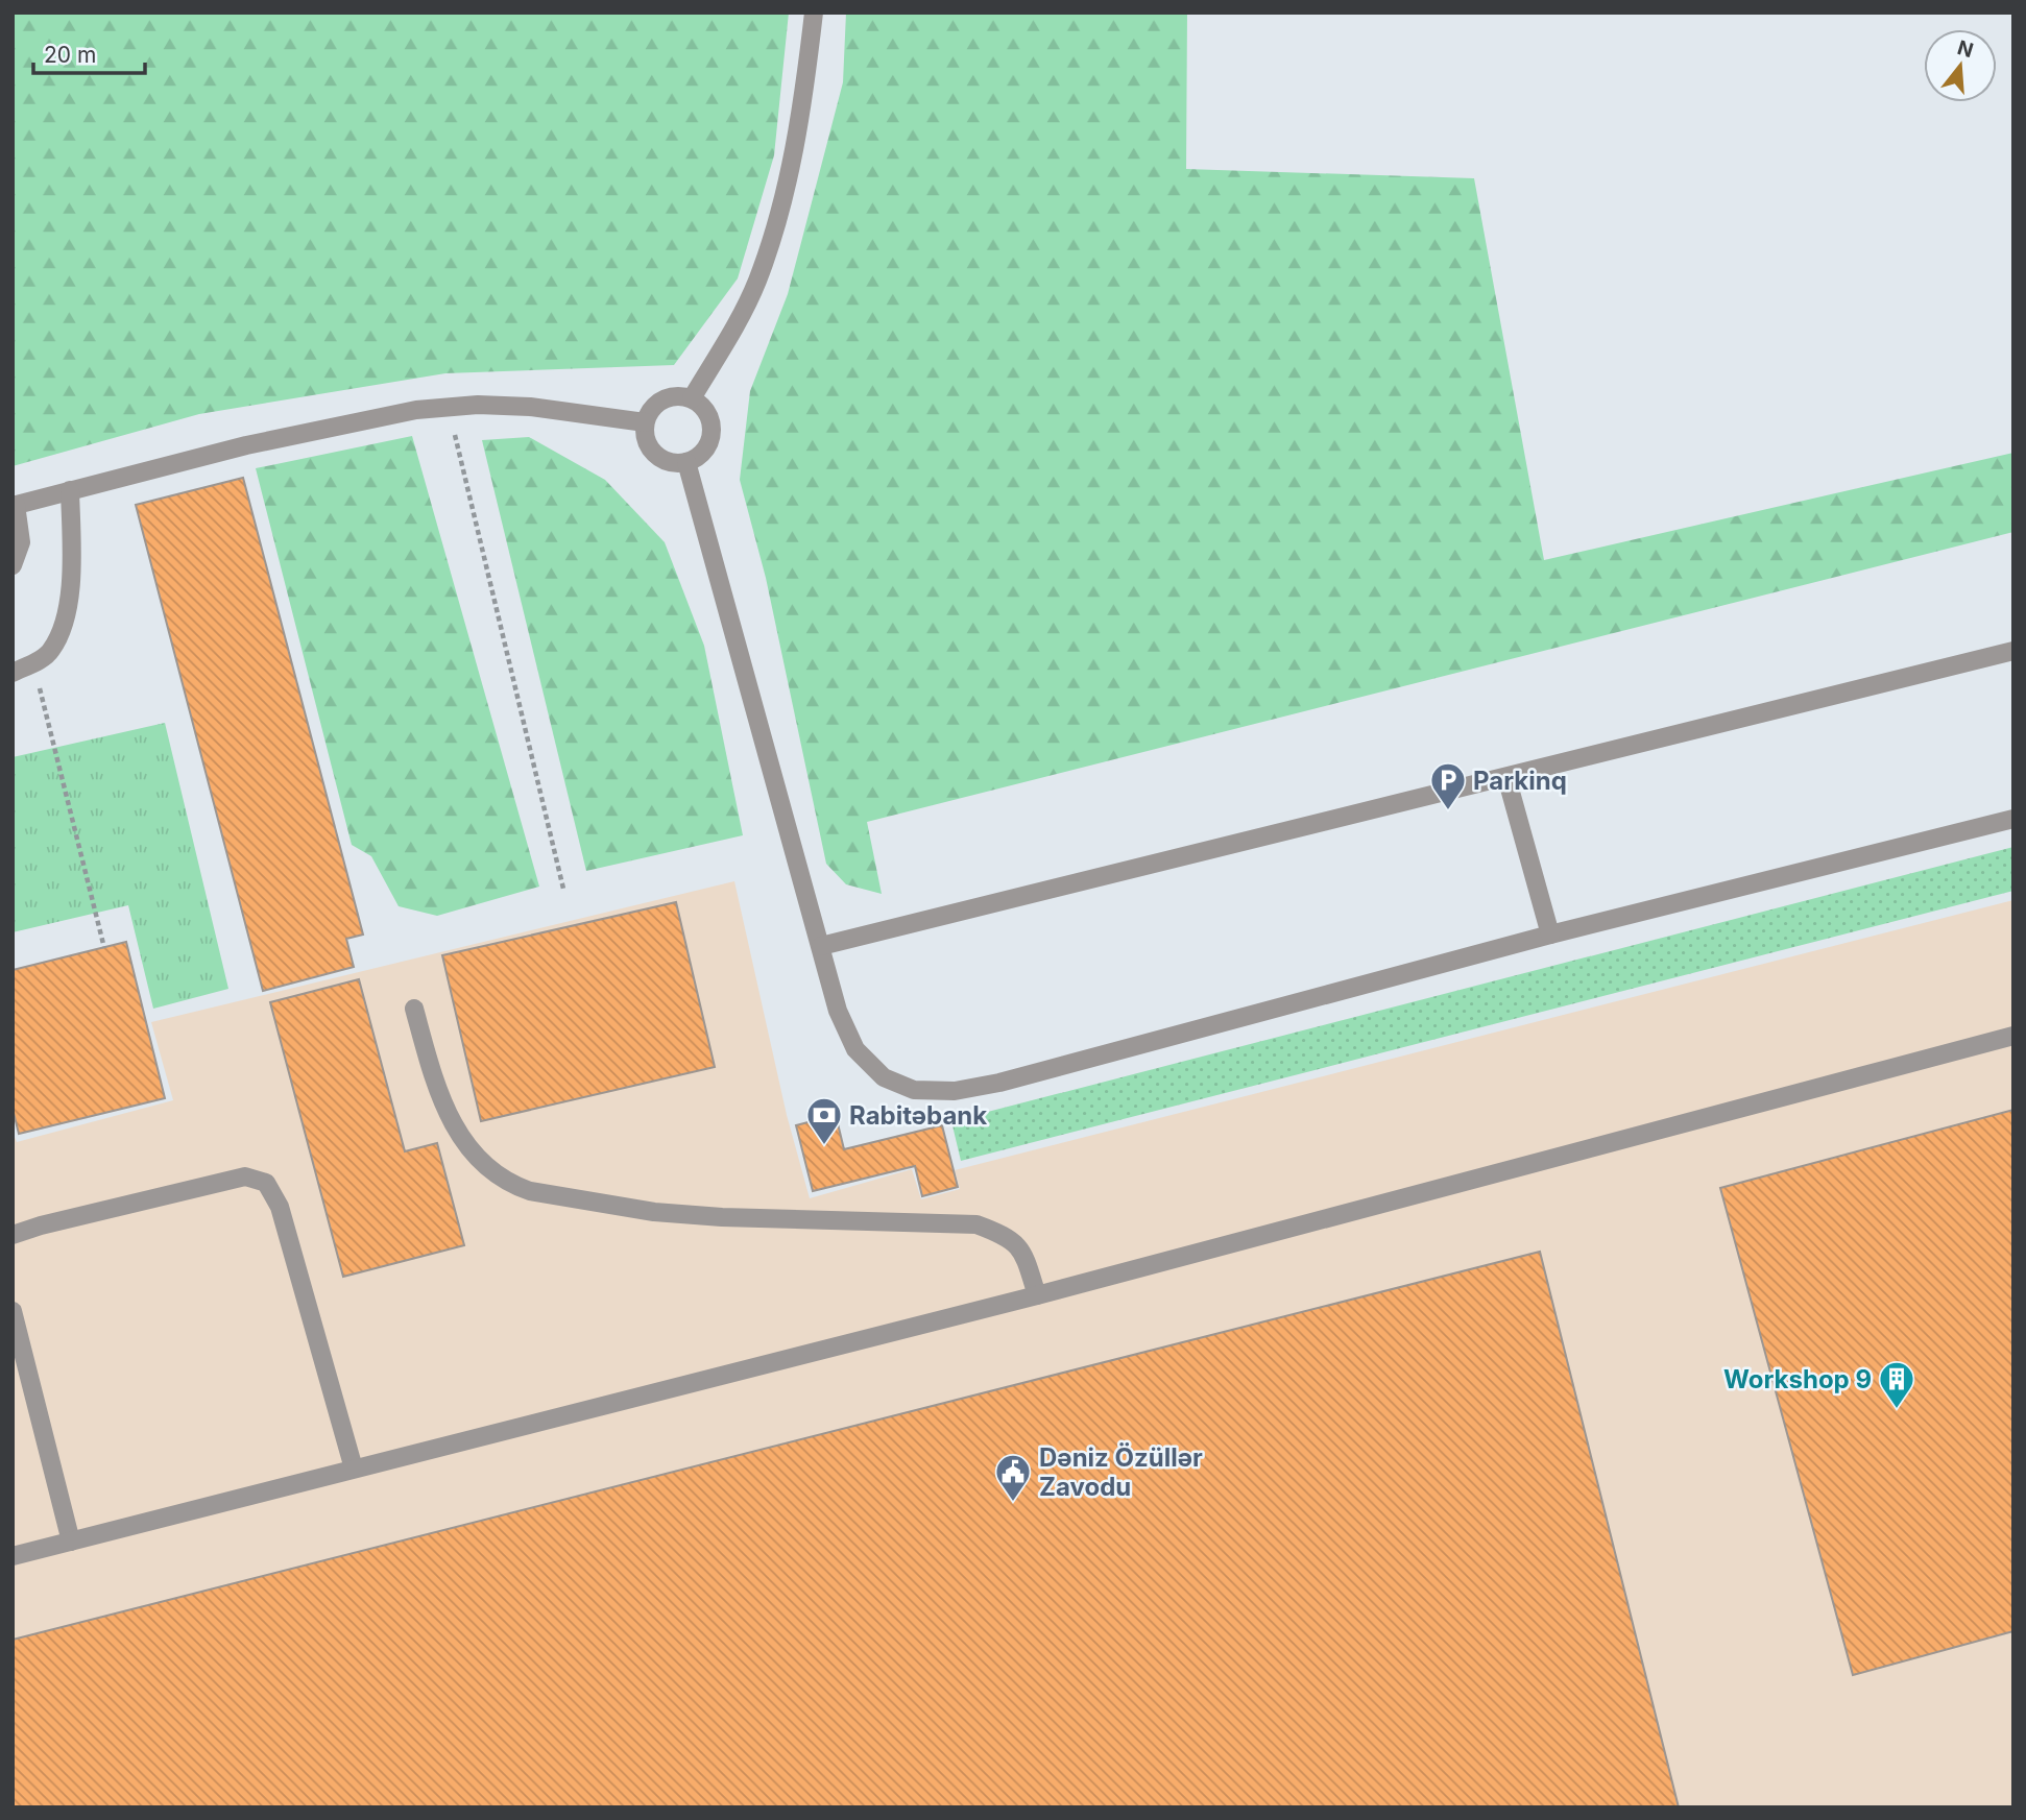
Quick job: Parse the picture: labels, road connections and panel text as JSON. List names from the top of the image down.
{
  "places": {
    "parking": ["Parkinq"],
    "bank": ["Rabitəbank"],
    "building": ["Workshop 9"],
    "public building": ["Dəniz Özüllər Zavodu"]
  },
  "scale_bar": "20 m",
  "north": "top"
}
